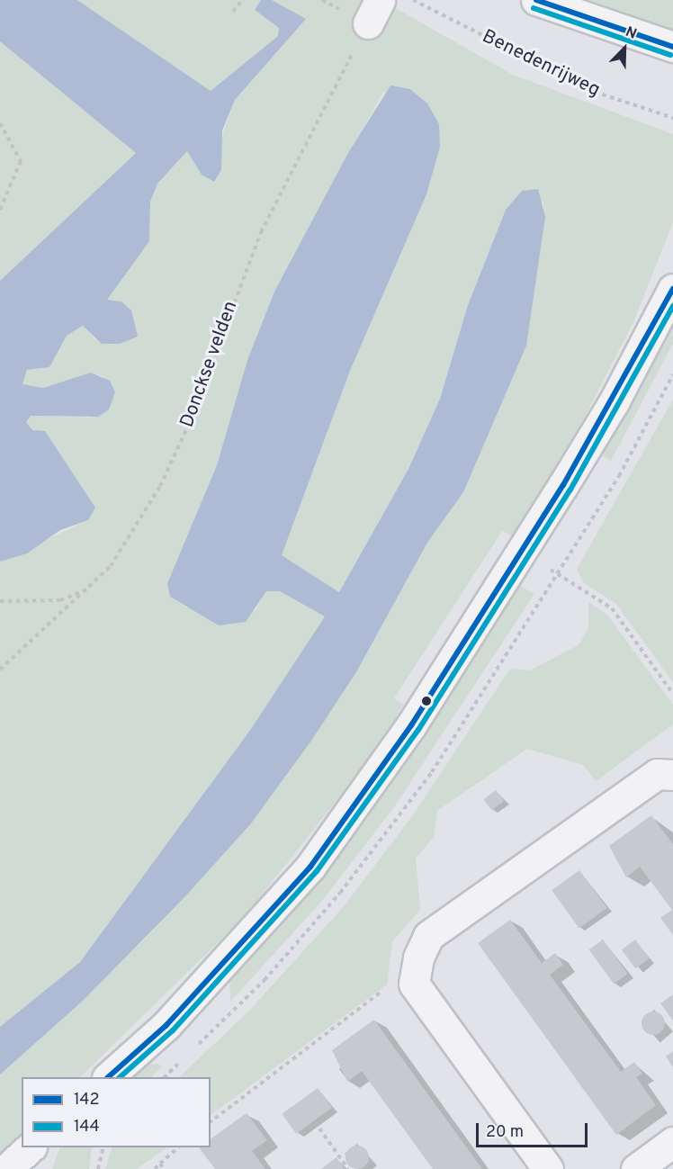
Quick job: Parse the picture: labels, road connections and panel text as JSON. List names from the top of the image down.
{
  "streets": {
    "path": ["Benedenrijweg", "Donckse velden"]
  },
  "lines": ["transit line 142", "transit line 144"],
  "legend": ["142", "144"],
  "scale_bar": "20 m",
  "north": "top right"
}
